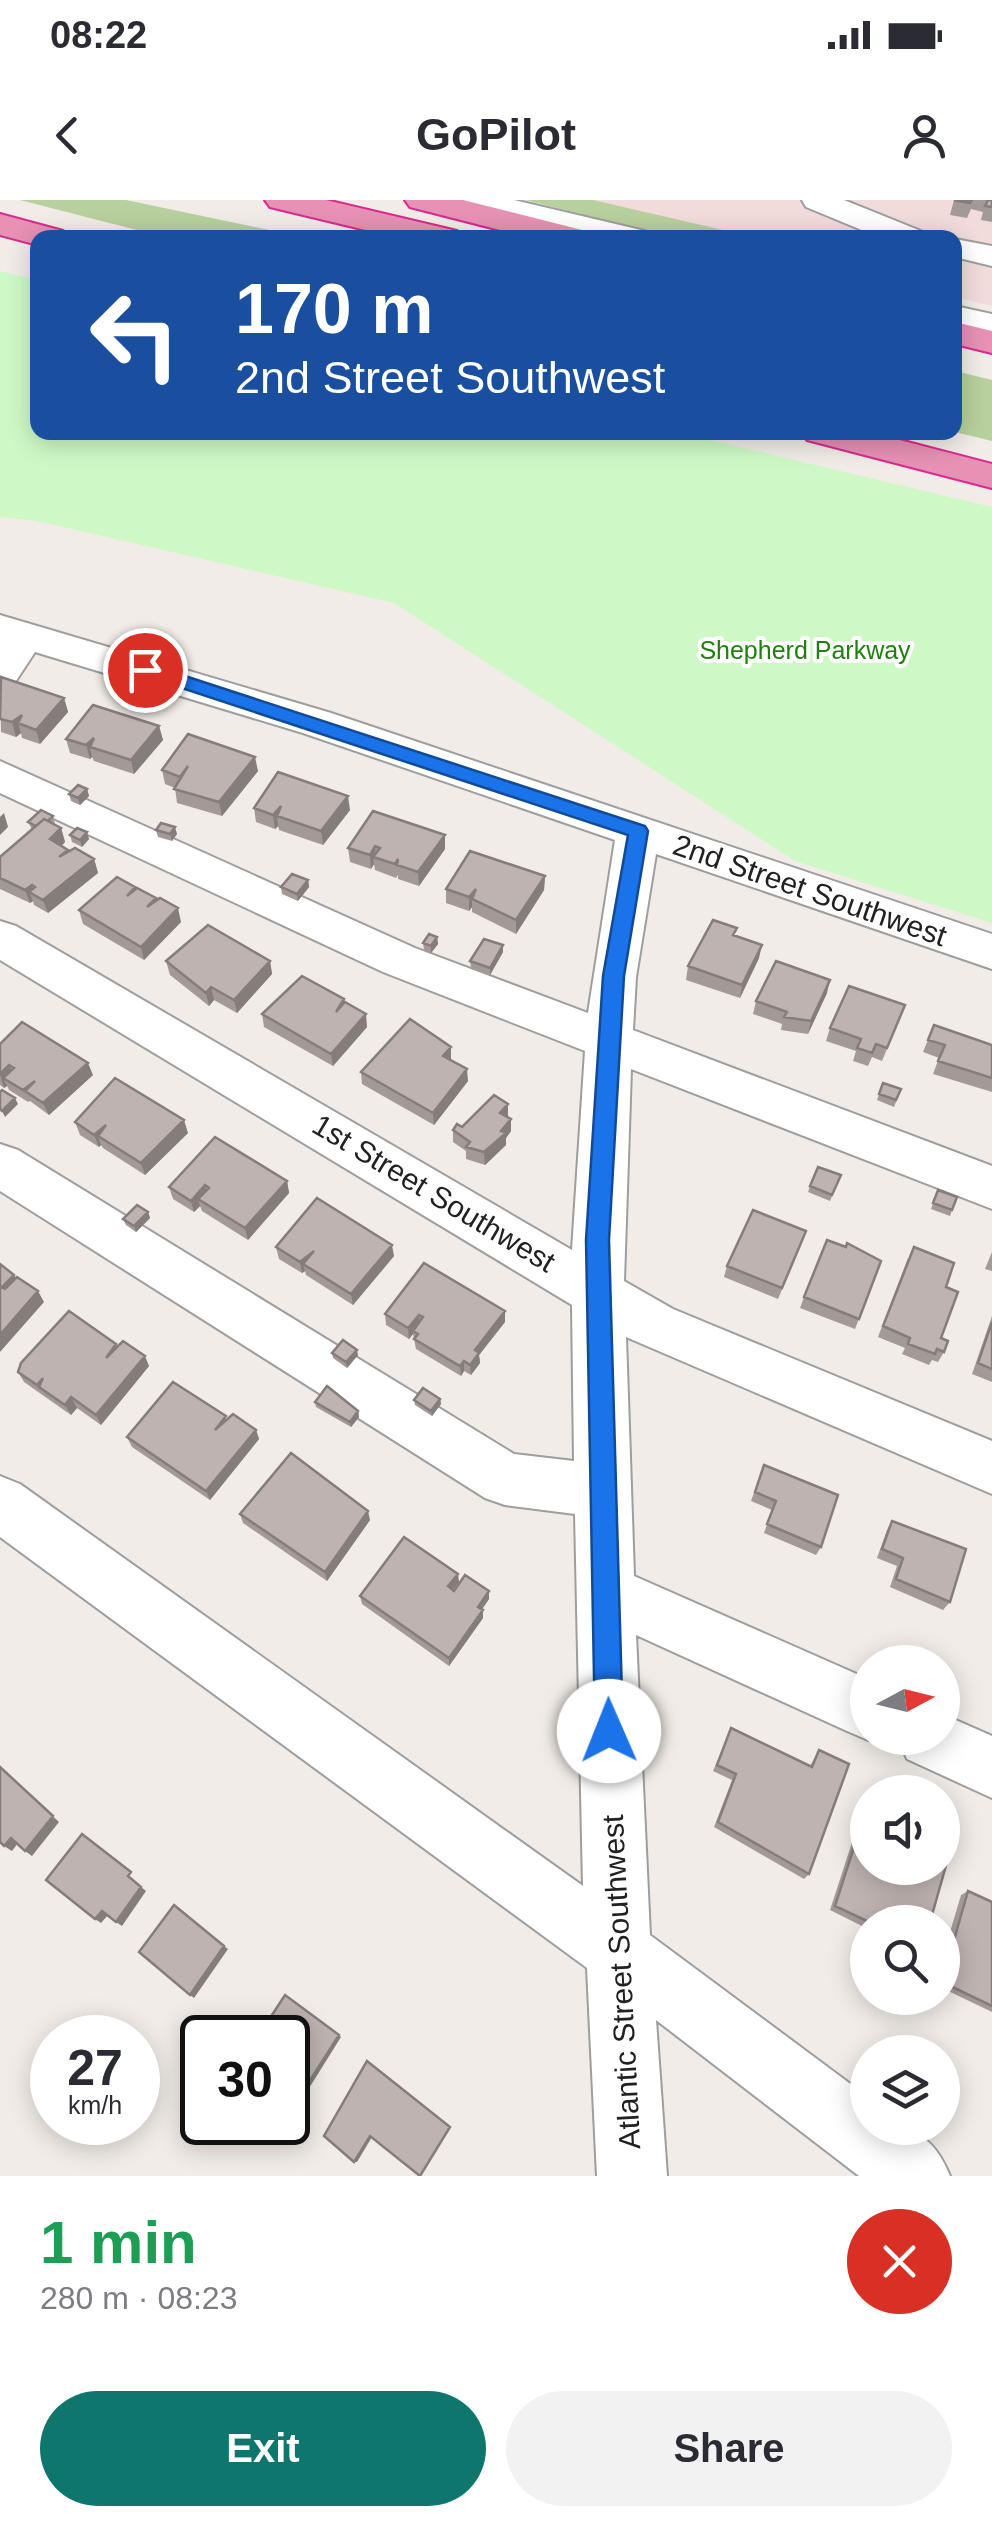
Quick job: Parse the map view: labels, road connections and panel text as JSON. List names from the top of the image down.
{
  "streets": {
    "street": ["2nd Street Southwest", "1st Street Southwest", "Atlantic Street Southwest"]
  },
  "crossings": [
    ["2nd Street Southwest", "Atlantic Street Southwest"],
    ["1st Street Southwest", "Atlantic Street Southwest"]
  ],
  "parks": ["Shepherd Parkway"],
  "north": "right",
  "page": {
    "status": "08:22",
    "header": "GoPilot",
    "turn": ["170 m", "2nd Street Southwest"],
    "speed": "27 km/h",
    "limit": "30",
    "heading": ["1 min", "280 m · 08:23"],
    "buttons": ["Exit", "Share"]
  }
}
